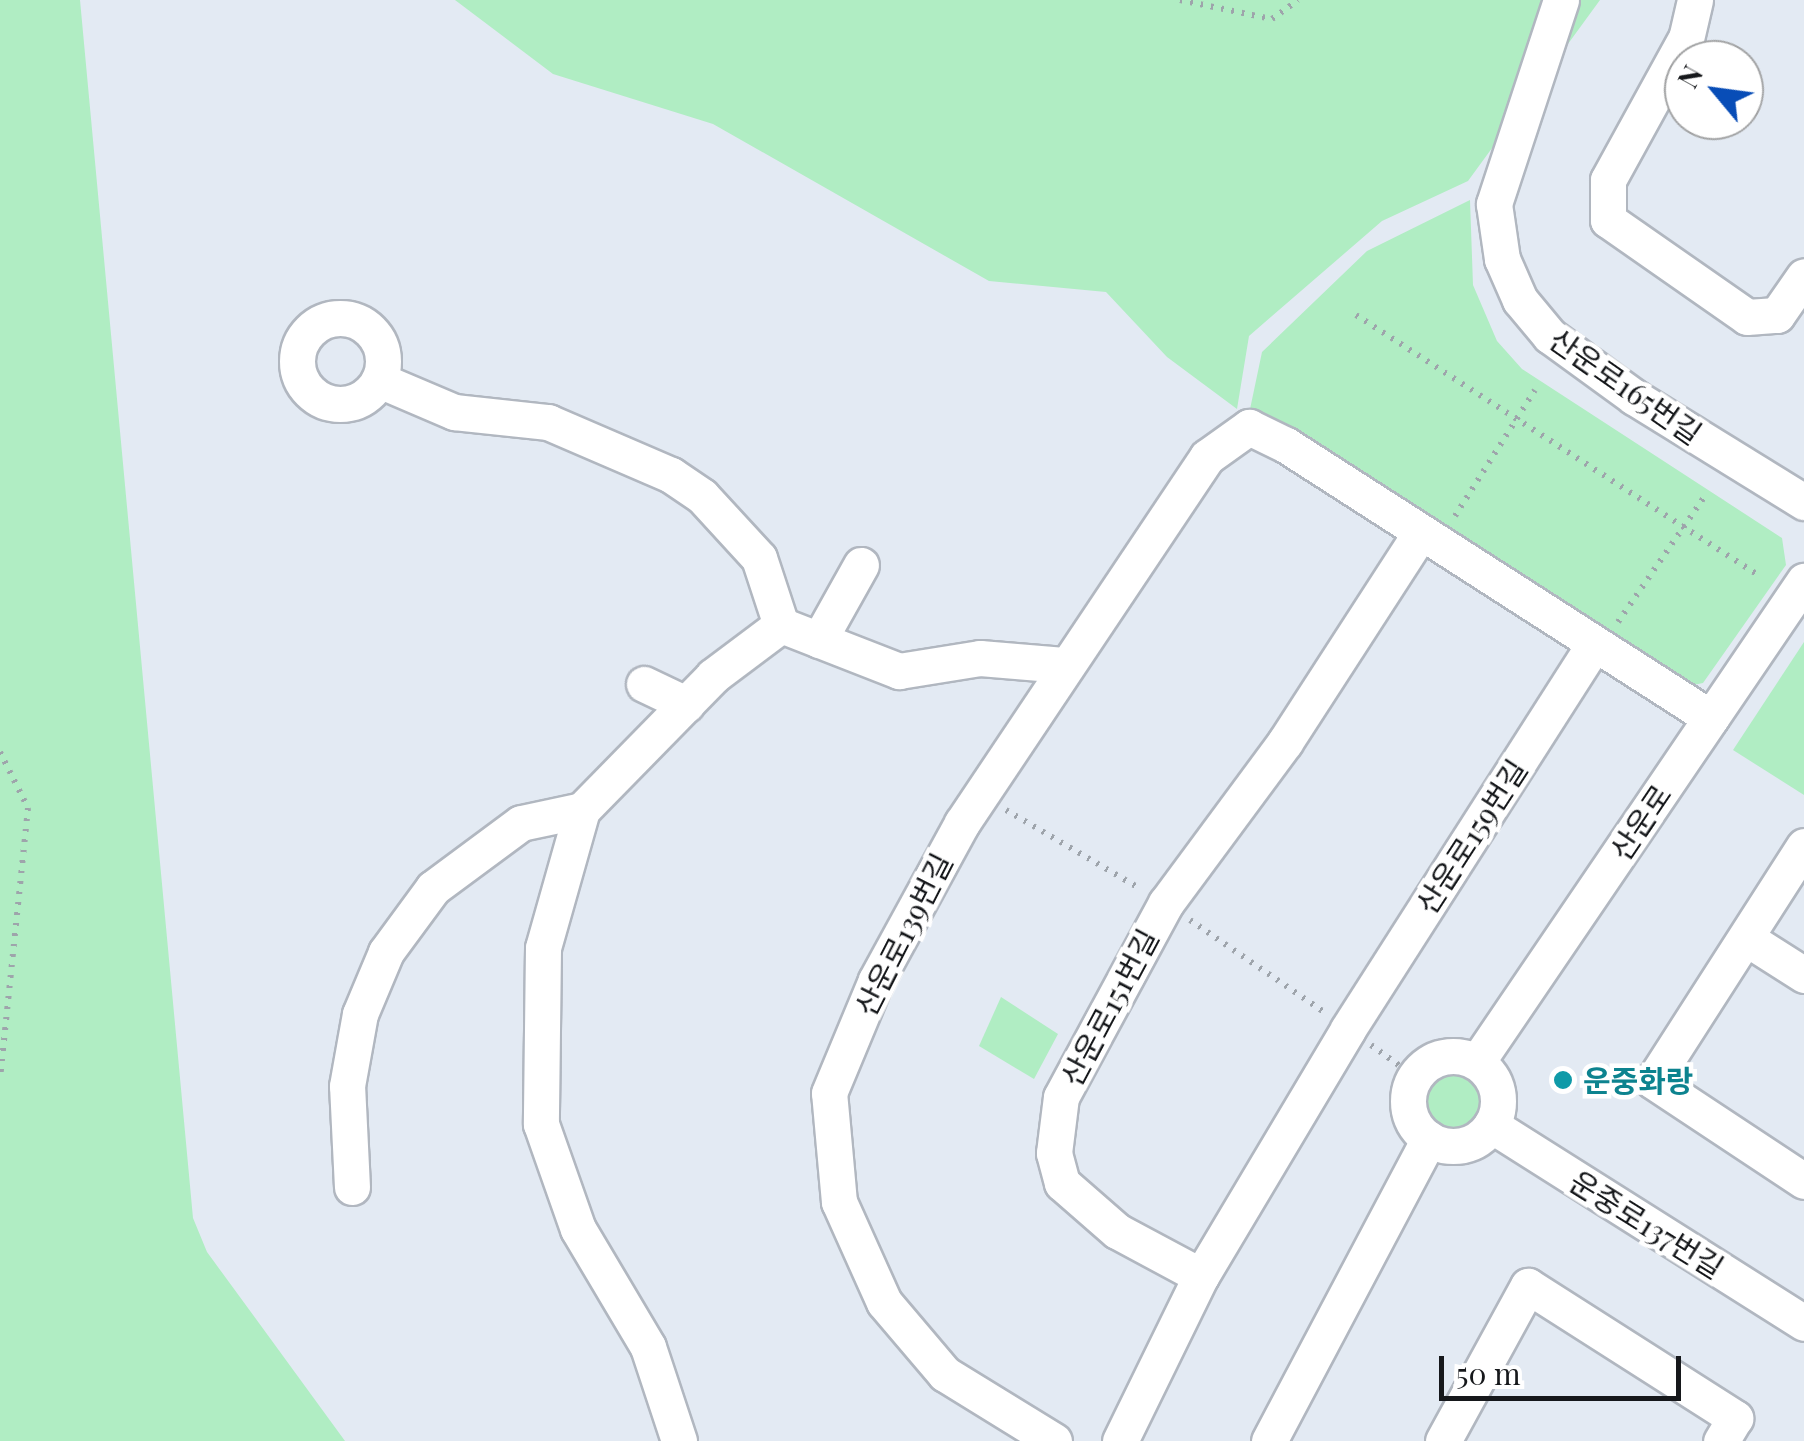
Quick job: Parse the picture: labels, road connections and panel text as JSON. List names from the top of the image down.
{
  "streets": {
    "street": [
      "산운로165번길",
      "산운로",
      "산운로159번길",
      "산운로139번길",
      "산운로151번길",
      "운중로137번길"
    ]
  },
  "crossings": [
    ["산운로", "산운로151번길"],
    ["산운로", "운중로137번길"],
    ["산운로159번길", "산운로151번길"],
    ["산운로139번길", "산운로151번길"],
    ["산운로151번길", "운중로137번길"]
  ],
  "places": ["운중화랑"],
  "scale_bar": "50 m",
  "north": "top left"
}
